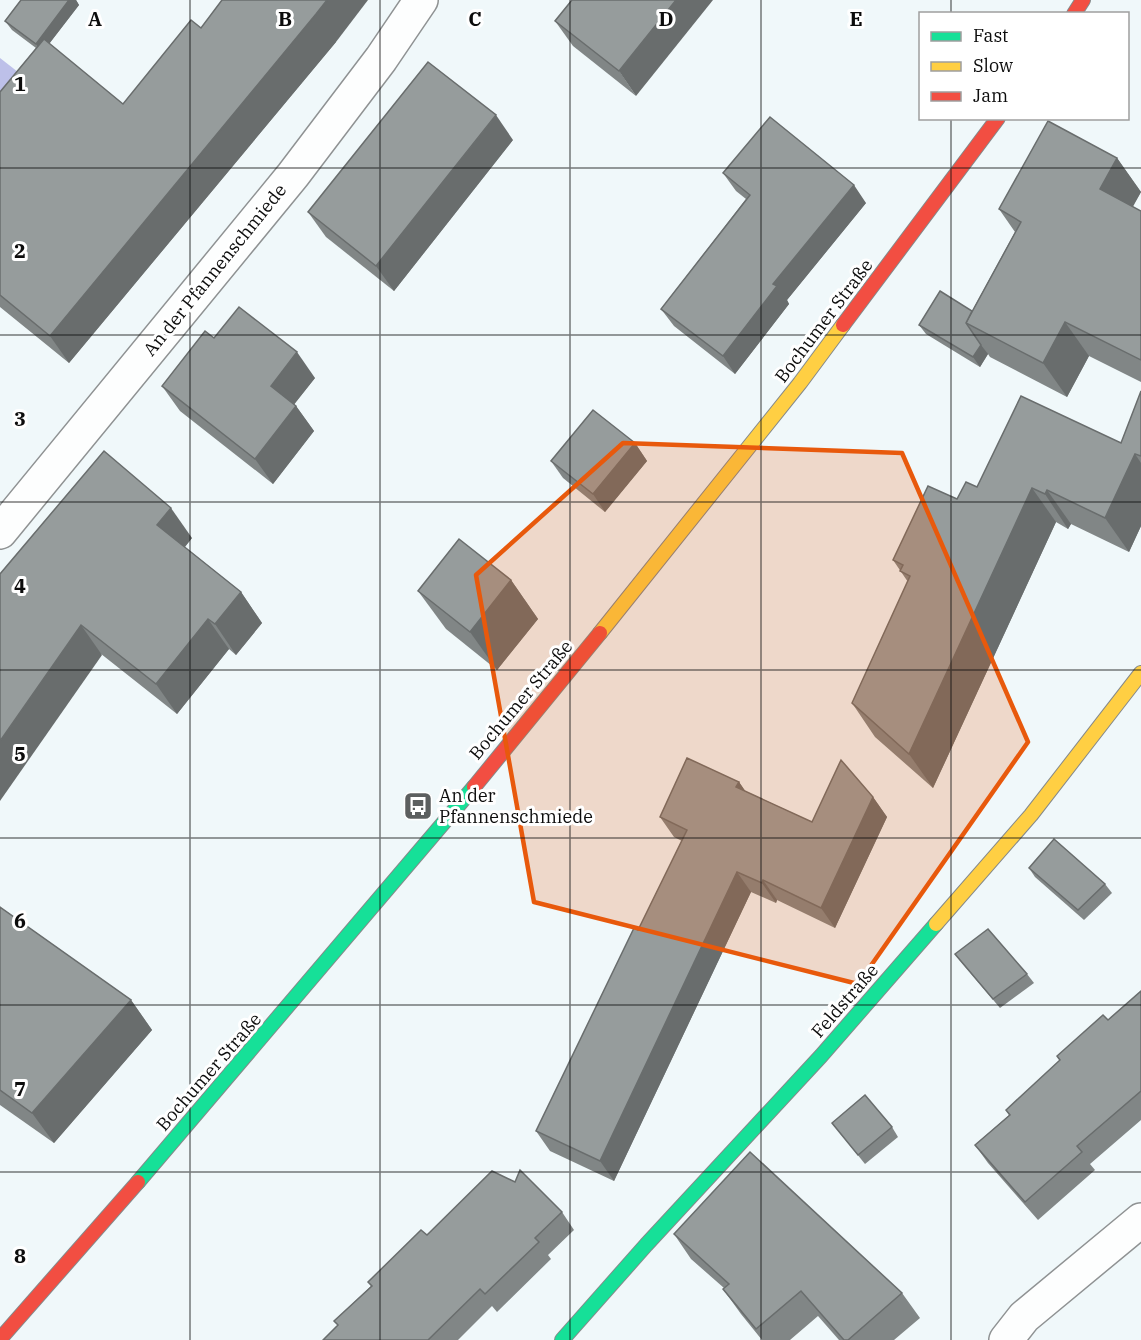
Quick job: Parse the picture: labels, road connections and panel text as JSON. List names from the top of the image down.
{
  "streets": {
    "main road": ["Bochumer Straße", "Feldstraße"],
    "street": ["An der Pfannenschmiede"]
  },
  "places": {
    "bus stop": ["An der Pfannenschmiede"]
  },
  "legend": ["Fast", "Slow", "Jam"],
  "grid": {
    "columns": [
      "A",
      "B",
      "C",
      "D",
      "E"
    ],
    "rows": [
      "1",
      "2",
      "3",
      "4",
      "5",
      "6",
      "7",
      "8"
    ]
  }
}
